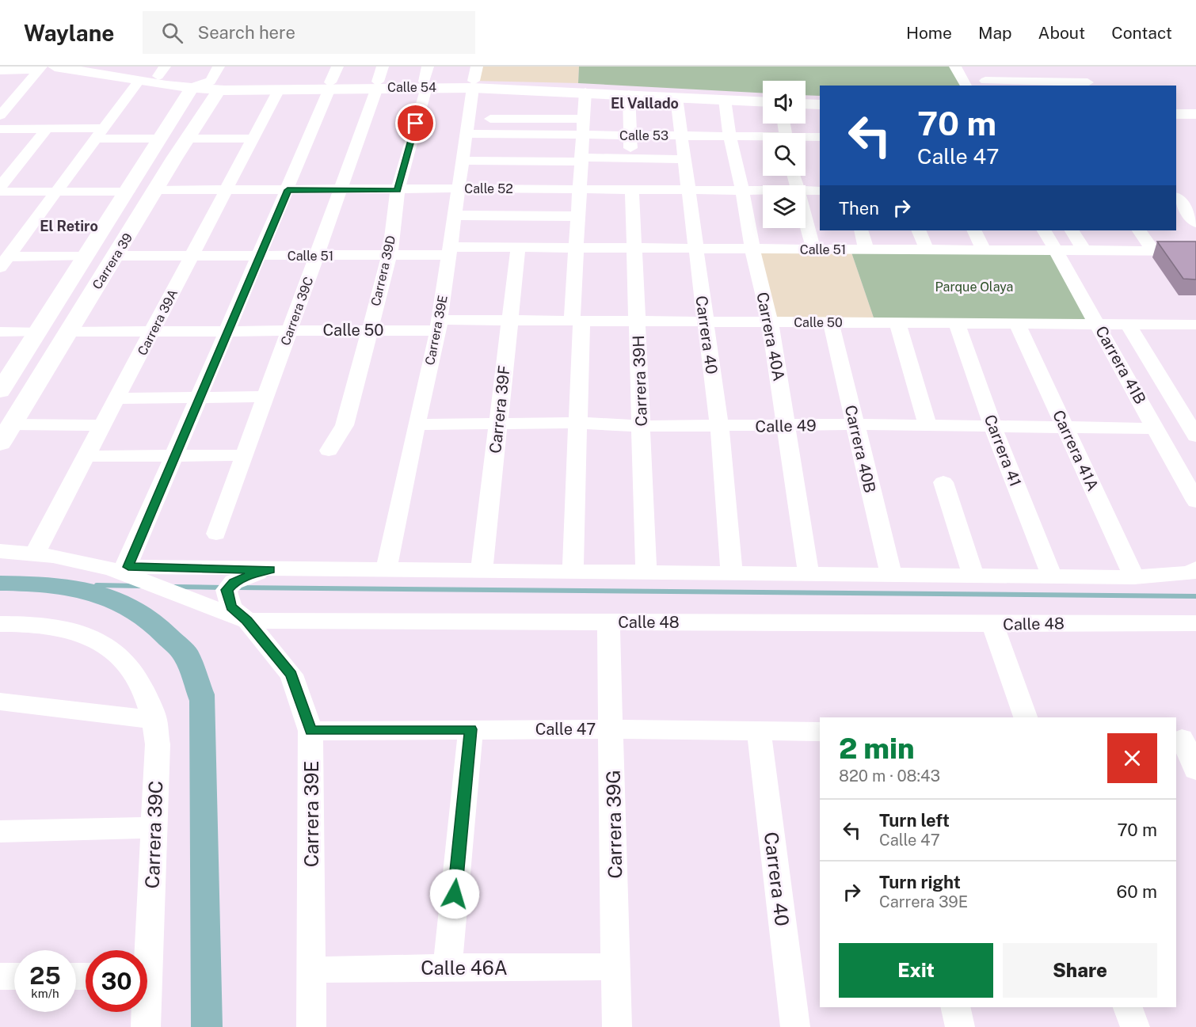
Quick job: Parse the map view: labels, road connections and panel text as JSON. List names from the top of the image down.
{
  "streets": {
    "main road": ["Calle 54", "Carrera 39"],
    "street": [
      "Calle 53",
      "Calle 52",
      "Calle 51",
      "Carrera 39D",
      "Carrera 39C",
      "Carrera 39A",
      "Calle 50",
      "Carrera 39E",
      "Carrera 40",
      "Carrera 40A",
      "Carrera 41B",
      "Carrera 39H",
      "Carrera 39F",
      "Calle 49",
      "Carrera 40B",
      "Carrera 41",
      "Carrera 41A",
      "Calle 48",
      "Calle 47",
      "Carrera 39G",
      "Calle 46A"
    ]
  },
  "crossings": [
    ["Calle 54", "Carrera 39"],
    ["Calle 54", "Carrera 39D"],
    ["Calle 54", "Carrera 39C"],
    ["Calle 54", "Carrera 39A"],
    ["Calle 54", "Carrera 39E"],
    ["Calle 54", "Carrera 40"],
    ["Calle 54", "Carrera 40A"],
    ["Calle 53", "Carrera 39E"],
    ["Calle 53", "Carrera 40"],
    ["Calle 53", "Carrera 40A"],
    ["Calle 52", "Carrera 39"],
    ["Calle 52", "Carrera 39D"],
    ["Calle 52", "Carrera 39C"],
    ["Calle 52", "Carrera 39A"],
    ["Calle 52", "Carrera 39E"],
    ["Calle 52", "Carrera 40"],
    ["Calle 52", "Carrera 40A"],
    ["Calle 52", "Carrera 39H"],
    ["Calle 51", "Carrera 39"],
    ["Calle 51", "Carrera 39D"],
    ["Calle 51", "Carrera 39C"],
    ["Calle 51", "Carrera 39A"],
    ["Calle 51", "Carrera 39E"],
    ["Calle 51", "Carrera 40"],
    ["Calle 51", "Carrera 40A"],
    ["Calle 51", "Carrera 41B"],
    ["Calle 51", "Carrera 39H"],
    ["Calle 51", "Carrera 39F"],
    ["Carrera 39", "Calle 50"],
    ["Carrera 39D", "Calle 50"],
    ["Carrera 39C", "Calle 50"],
    ["Carrera 39A", "Calle 50"],
    ["Carrera 39A", "Calle 48"],
    ["Calle 50", "Carrera 39E"],
    ["Calle 50", "Carrera 40"],
    ["Calle 50", "Carrera 40A"],
    ["Calle 50", "Carrera 41B"],
    ["Calle 50", "Carrera 39H"],
    ["Calle 50", "Carrera 39F"],
    ["Calle 50", "Carrera 40B"],
    ["Calle 50", "Carrera 41"],
    ["Calle 50", "Carrera 41A"],
    ["Carrera 39E", "Calle 49"],
    ["Carrera 39E", "Calle 48"],
    ["Carrera 39E", "Calle 47"],
    ["Carrera 39E", "Calle 46A"],
    ["Carrera 40", "Calle 49"],
    ["Carrera 40", "Calle 48"],
    ["Carrera 40", "Calle 47"],
    ["Carrera 40A", "Calle 49"],
    ["Carrera 40A", "Calle 48"],
    ["Carrera 41B", "Calle 49"],
    ["Carrera 39H", "Calle 49"],
    ["Carrera 39H", "Calle 48"],
    ["Carrera 39F", "Calle 49"],
    ["Carrera 39F", "Calle 48"],
    ["Calle 49", "Carrera 40B"],
    ["Calle 49", "Carrera 41"],
    ["Calle 49", "Carrera 41A"],
    ["Carrera 40B", "Calle 48"],
    ["Carrera 41", "Calle 48"],
    ["Carrera 41A", "Calle 48"],
    ["Calle 48", "Carrera 39G"],
    ["Calle 47", "Carrera 39G"],
    ["Carrera 39G", "Calle 46A"]
  ],
  "districts": ["El Vallado", "El Retiro"],
  "parks": ["Parque Olaya"],
  "page": {
    "header": "Waylane",
    "search": "Search here",
    "nav": [
      "Home",
      "Map",
      "About",
      "Contact"
    ],
    "turn": ["70 m", "Calle 47"],
    "then": "Then",
    "heading": ["2 min", "820 m · 08:43"],
    "list": [
      {
        "name": "Turn left",
        "note": "Calle 47",
        "value": "70 m"
      },
      {
        "name": "Turn right",
        "note": "Carrera 39E",
        "value": "60 m"
      }
    ],
    "buttons": ["Exit", "Share"],
    "speed": "25 km/h",
    "limit": "30"
  }
}
